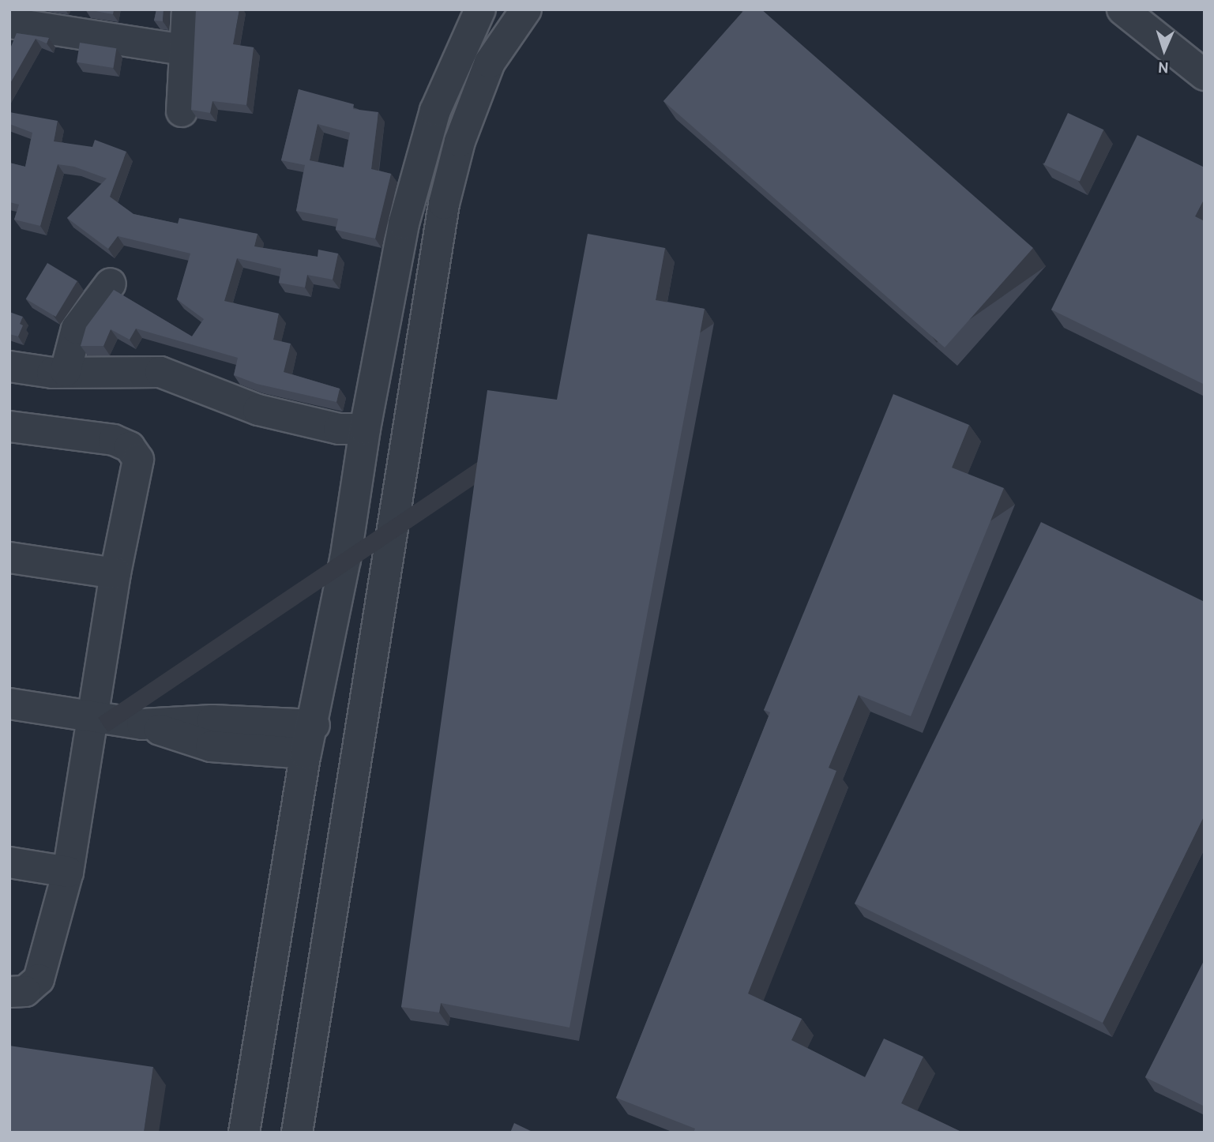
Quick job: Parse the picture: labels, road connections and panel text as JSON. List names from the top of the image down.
{
  "north": "bottom"
}
